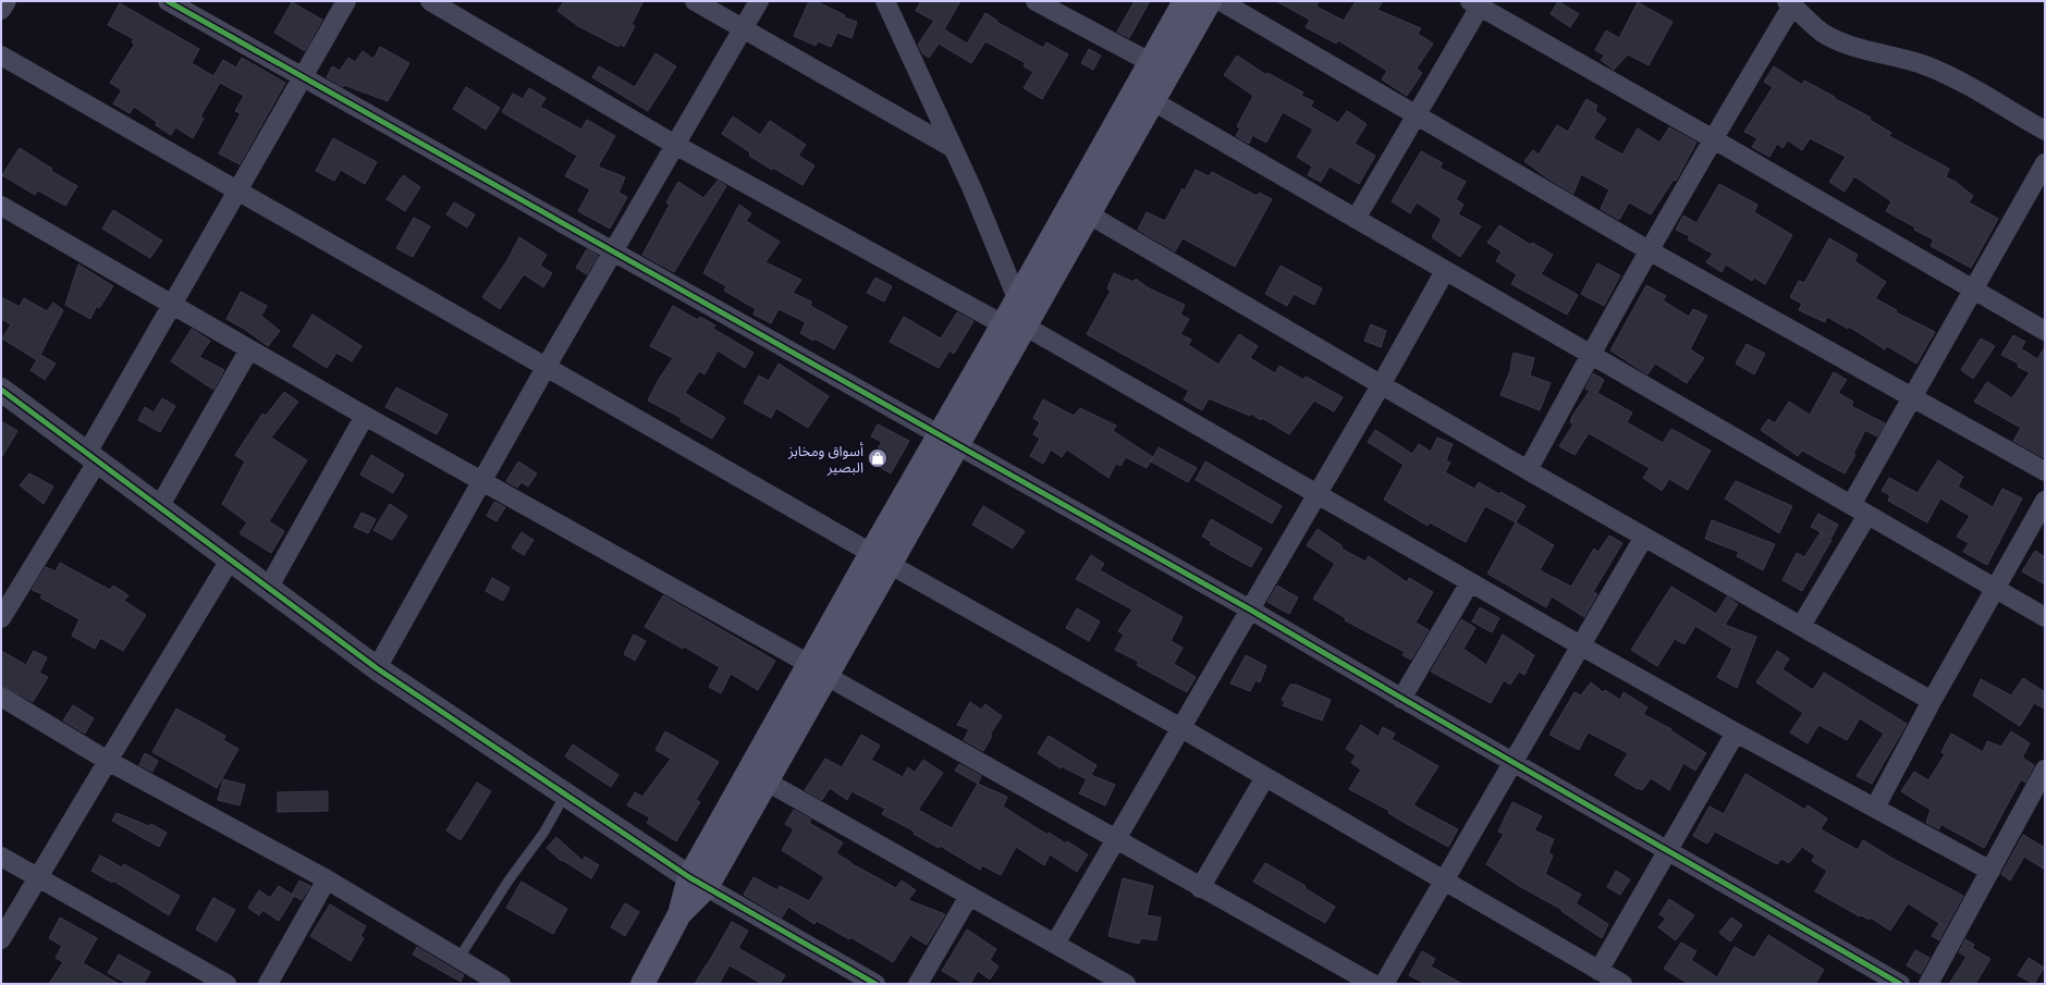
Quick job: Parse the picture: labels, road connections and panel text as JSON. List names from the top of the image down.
{
  "places": {
    "shop": ["أسواق ومخابز البصير"]
  }
}
